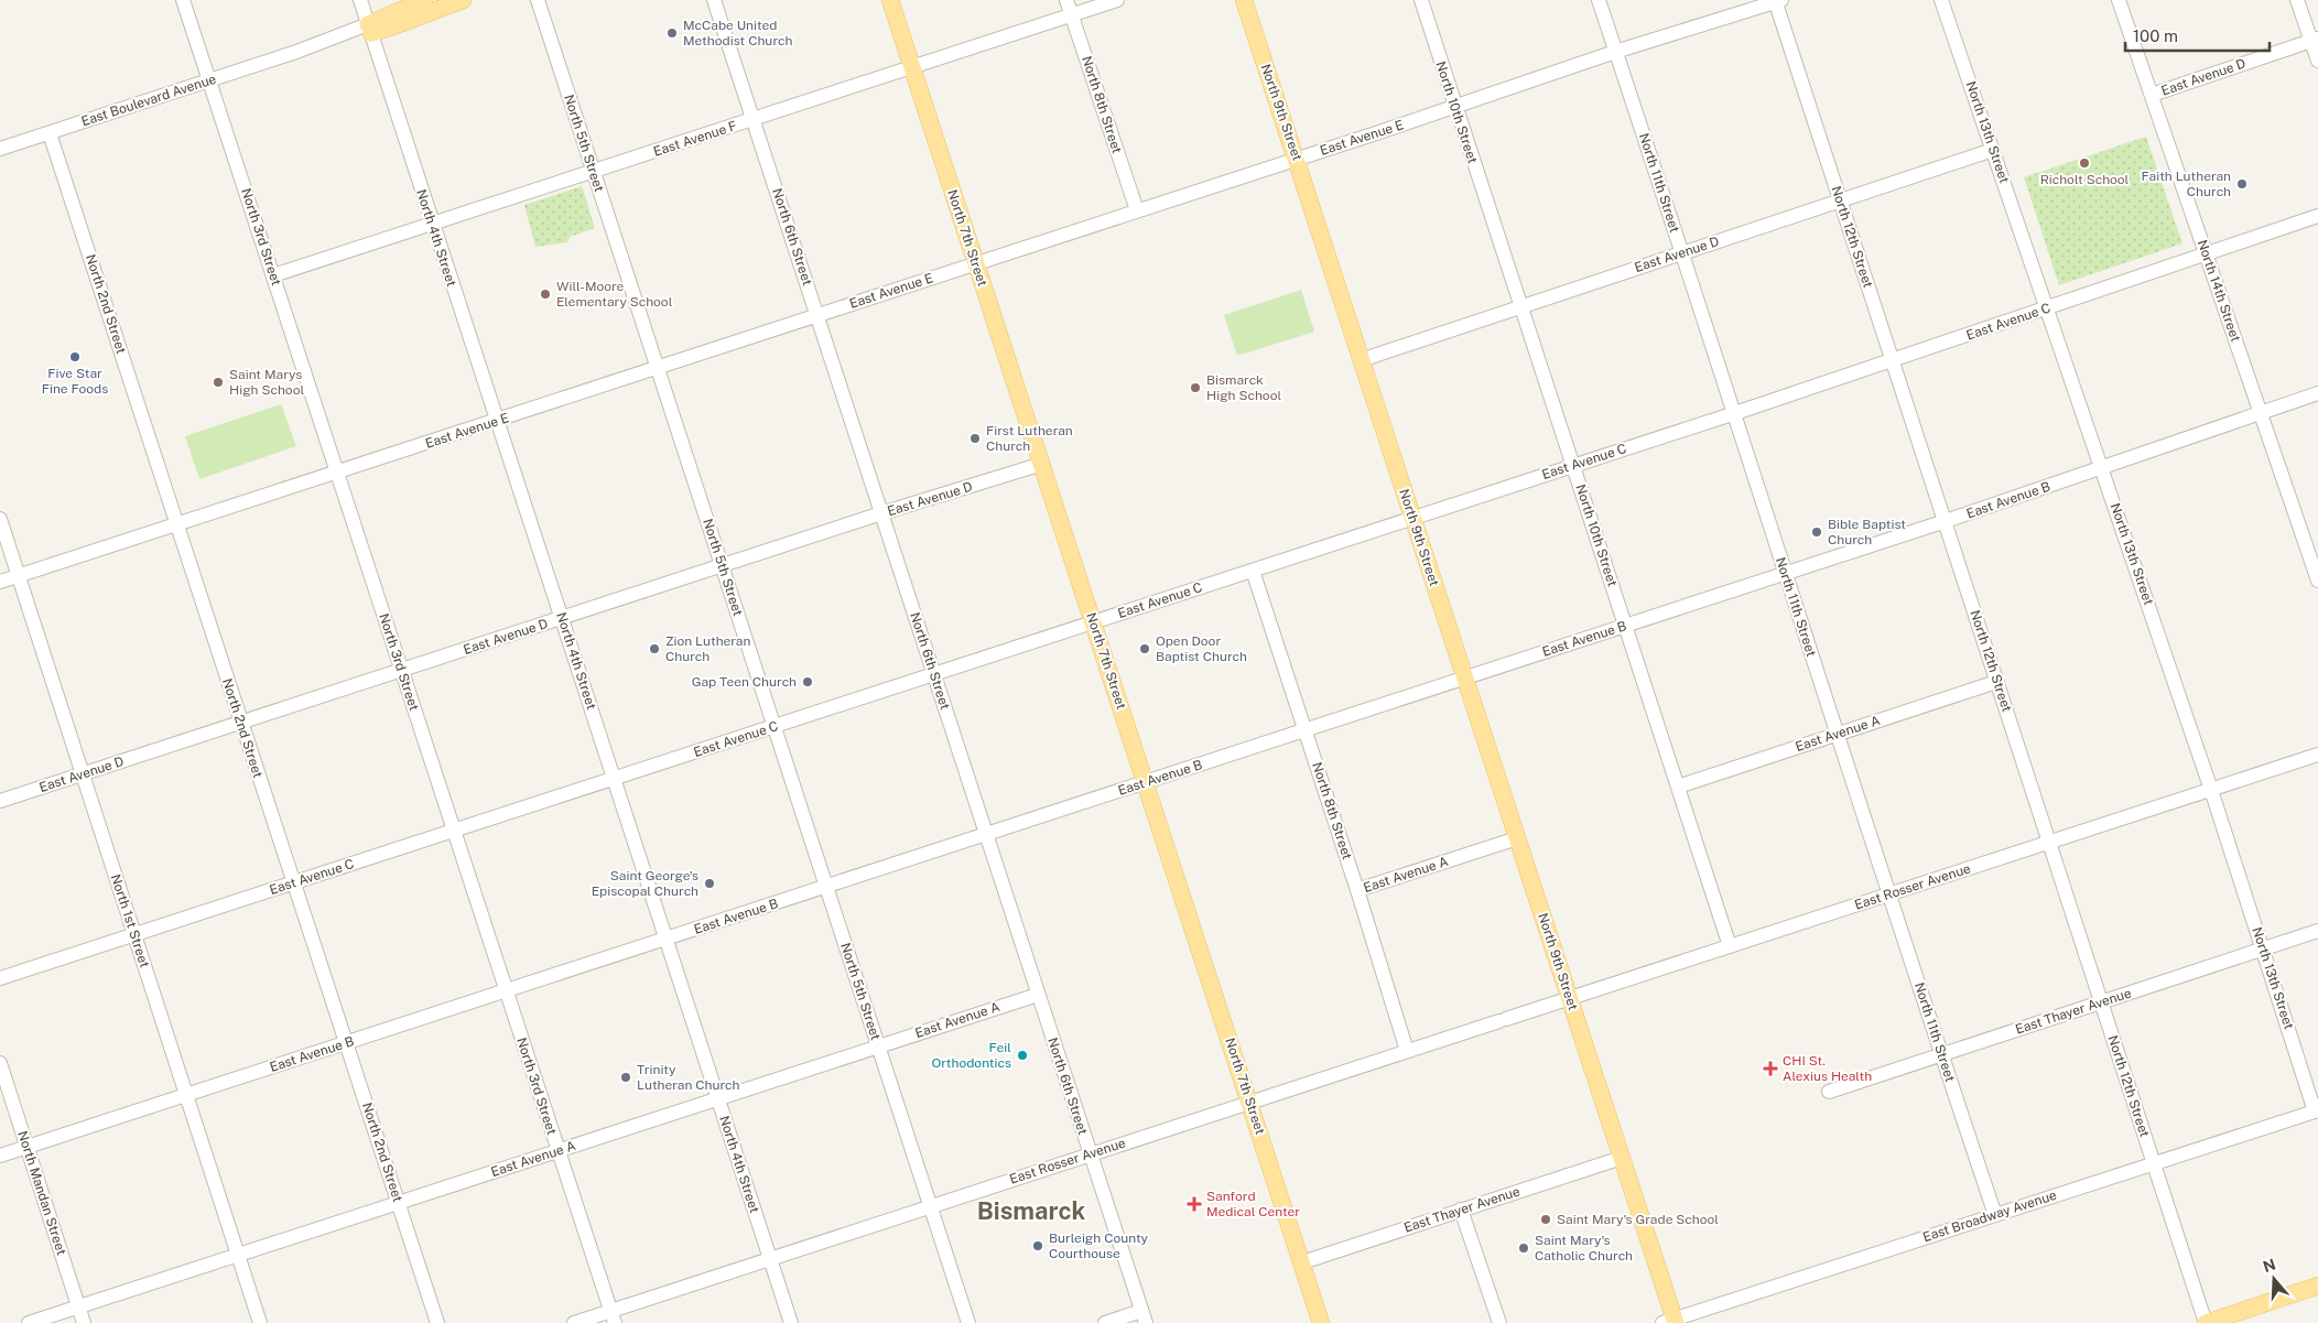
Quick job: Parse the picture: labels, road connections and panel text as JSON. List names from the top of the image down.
{
  "streets": {
    "main road": ["East Boulevard Avenue", "North 9th Street", "North 7th Street"],
    "street": [
      "East Avenue D",
      "North 8th Street",
      "North 10th Street",
      "North 13th Street",
      "East Avenue E",
      "East Avenue F",
      "North 5th Street",
      "North 11th Street",
      "North 3rd Street",
      "North 6th Street",
      "North 12th Street",
      "North 4th Street",
      "North 14th Street",
      "North 2nd Street",
      "East Avenue C",
      "East Avenue B",
      "East Avenue A",
      "East Rosser Avenue",
      "North 1st Street",
      "East Thayer Avenue",
      "North Mandan Street",
      "East Broadway Avenue"
    ]
  },
  "crossings": [
    ["East Avenue D", "North 9th Street"],
    ["East Avenue D", "North 10th Street"],
    ["East Avenue D", "North 13th Street"],
    ["East Avenue D", "North 5th Street"],
    ["East Avenue D", "North 11th Street"],
    ["East Avenue D", "North 3rd Street"],
    ["East Avenue D", "North 6th Street"],
    ["East Avenue D", "North 12th Street"],
    ["East Avenue D", "North 4th Street"],
    ["East Avenue D", "North 7th Street"],
    ["East Avenue D", "North 14th Street"],
    ["East Avenue D", "North 2nd Street"],
    ["East Avenue D", "North 1st Street"],
    ["East Boulevard Avenue", "North 3rd Street"],
    ["East Boulevard Avenue", "North 4th Street"],
    ["East Boulevard Avenue", "North 2nd Street"],
    ["North 8th Street", "East Avenue E"],
    ["North 8th Street", "East Avenue F"],
    ["North 8th Street", "East Avenue C"],
    ["North 8th Street", "East Avenue B"],
    ["North 8th Street", "East Avenue A"],
    ["North 8th Street", "East Rosser Avenue"],
    ["North 9th Street", "East Avenue E"],
    ["North 9th Street", "East Avenue C"],
    ["North 9th Street", "East Avenue B"],
    ["North 9th Street", "East Avenue A"],
    ["North 9th Street", "East Rosser Avenue"],
    ["North 9th Street", "East Thayer Avenue"],
    ["North 9th Street", "East Broadway Avenue"],
    ["North 10th Street", "East Avenue E"],
    ["North 10th Street", "East Avenue C"],
    ["North 10th Street", "East Avenue B"],
    ["North 10th Street", "East Avenue A"],
    ["North 10th Street", "East Rosser Avenue"],
    ["North 13th Street", "East Avenue C"],
    ["North 13th Street", "East Avenue B"],
    ["North 13th Street", "East Rosser Avenue"],
    ["North 13th Street", "East Thayer Avenue"],
    ["North 13th Street", "East Broadway Avenue"],
    ["East Avenue E", "North 5th Street"],
    ["East Avenue E", "North 11th Street"],
    ["East Avenue E", "North 3rd Street"],
    ["East Avenue E", "North 6th Street"],
    ["East Avenue E", "North 12th Street"],
    ["East Avenue E", "North 4th Street"],
    ["East Avenue E", "North 7th Street"],
    ["East Avenue E", "North 2nd Street"],
    ["East Avenue E", "North 1st Street"],
    ["East Avenue F", "North 5th Street"],
    ["East Avenue F", "North 3rd Street"],
    ["East Avenue F", "North 6th Street"],
    ["East Avenue F", "North 4th Street"],
    ["East Avenue F", "North 7th Street"],
    ["North 5th Street", "East Avenue C"],
    ["North 5th Street", "East Avenue B"],
    ["North 5th Street", "East Avenue A"],
    ["North 5th Street", "East Rosser Avenue"],
    ["North 11th Street", "East Avenue C"],
    ["North 11th Street", "East Avenue B"],
    ["North 11th Street", "East Avenue A"],
    ["North 11th Street", "East Rosser Avenue"],
    ["North 11th Street", "East Thayer Avenue"],
    ["North 11th Street", "East Broadway Avenue"],
    ["North 3rd Street", "East Avenue C"],
    ["North 3rd Street", "East Avenue B"],
    ["North 3rd Street", "East Avenue A"],
    ["North 3rd Street", "East Rosser Avenue"],
    ["North 6th Street", "East Avenue C"],
    ["North 6th Street", "East Avenue B"],
    ["North 6th Street", "East Avenue A"],
    ["North 6th Street", "East Rosser Avenue"],
    ["North 12th Street", "East Avenue C"],
    ["North 12th Street", "East Avenue B"],
    ["North 12th Street", "East Avenue A"],
    ["North 12th Street", "East Rosser Avenue"],
    ["North 12th Street", "East Thayer Avenue"],
    ["North 12th Street", "East Broadway Avenue"],
    ["North 4th Street", "East Avenue C"],
    ["North 4th Street", "East Avenue B"],
    ["North 4th Street", "East Avenue A"],
    ["North 4th Street", "East Rosser Avenue"],
    ["North 7th Street", "East Avenue C"],
    ["North 7th Street", "East Avenue B"],
    ["North 7th Street", "East Rosser Avenue"],
    ["North 7th Street", "East Thayer Avenue"],
    ["North 14th Street", "East Avenue C"],
    ["North 14th Street", "East Avenue B"],
    ["North 2nd Street", "East Avenue C"],
    ["North 2nd Street", "East Avenue B"],
    ["North 2nd Street", "East Avenue A"],
    ["East Avenue C", "North 1st Street"],
    ["East Avenue B", "North 1st Street"],
    ["East Avenue B", "North Mandan Street"],
    ["East Avenue A", "North 1st Street"],
    ["East Avenue A", "North Mandan Street"]
  ],
  "districts": ["Bismarck"],
  "places": {
    "other": [
      "McCabe United Methodist Church",
      "Richolt School",
      "Faith Lutheran Church",
      "Will-Moore Elementary School",
      "Five Star Fine Foods",
      "Saint Marys High School",
      "Bismarck High School",
      "First Lutheran Church",
      "Bible Baptist Church",
      "Zion Lutheran Church",
      "Open Door Baptist Church",
      "Gap Teen Church",
      "Saint George's Episcopal Church",
      "Feil Orthodontics",
      "Trinity Lutheran Church",
      "Saint Mary's Grade School",
      "Burleigh County Courthouse",
      "Saint Mary's Catholic Church"
    ],
    "health": ["CHI St. Alexius Health", "Sanford Medical Center"]
  },
  "scale_bar": "100 m",
  "north": "top"
}
